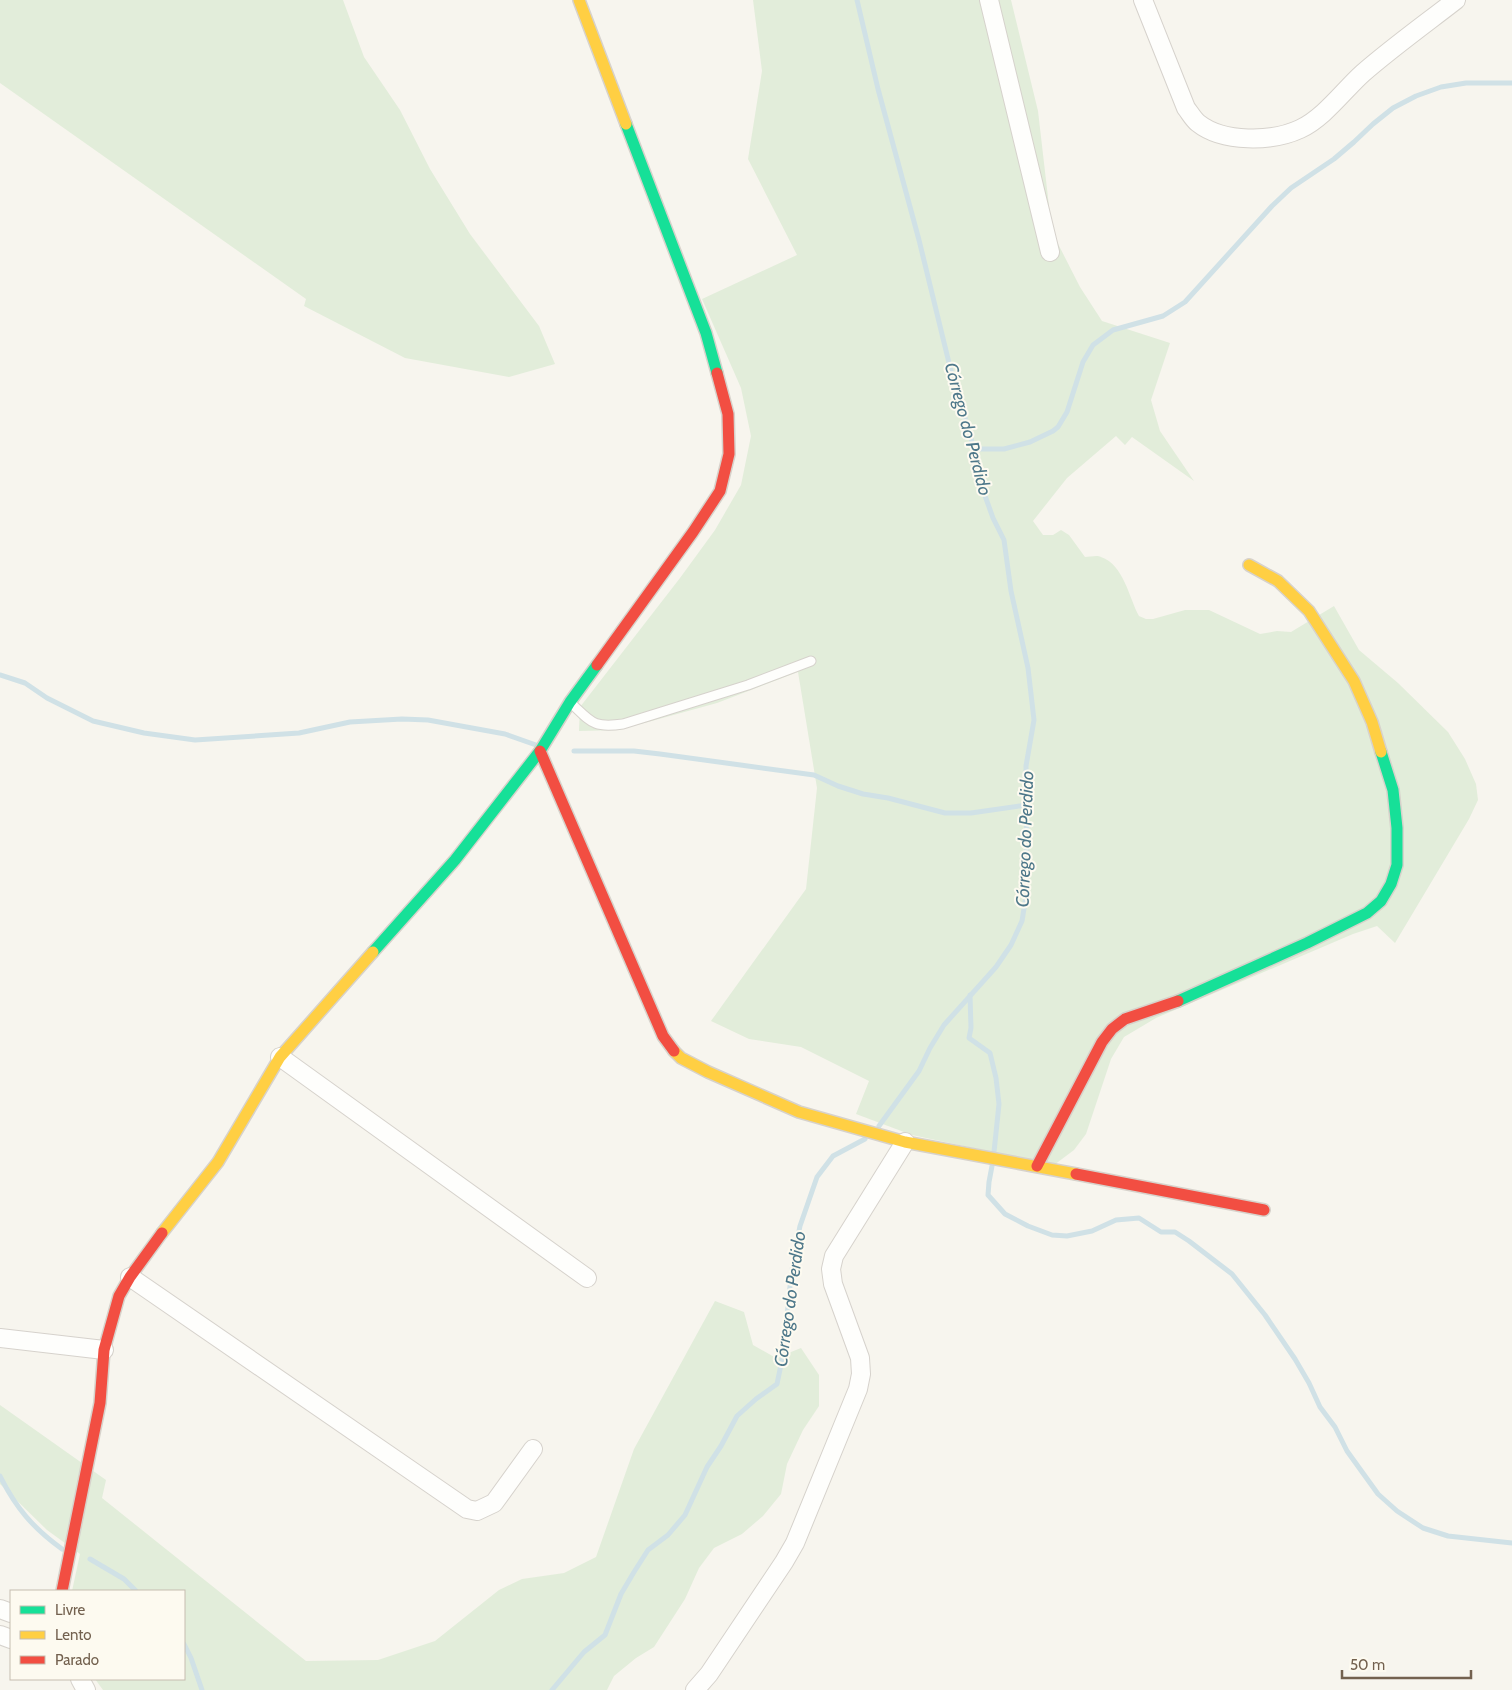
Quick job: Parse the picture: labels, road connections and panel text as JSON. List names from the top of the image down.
{
  "water": ["Córrego do Perdido"],
  "legend": ["Livre", "Lento", "Parado"],
  "scale_bar": "50 m"
}
